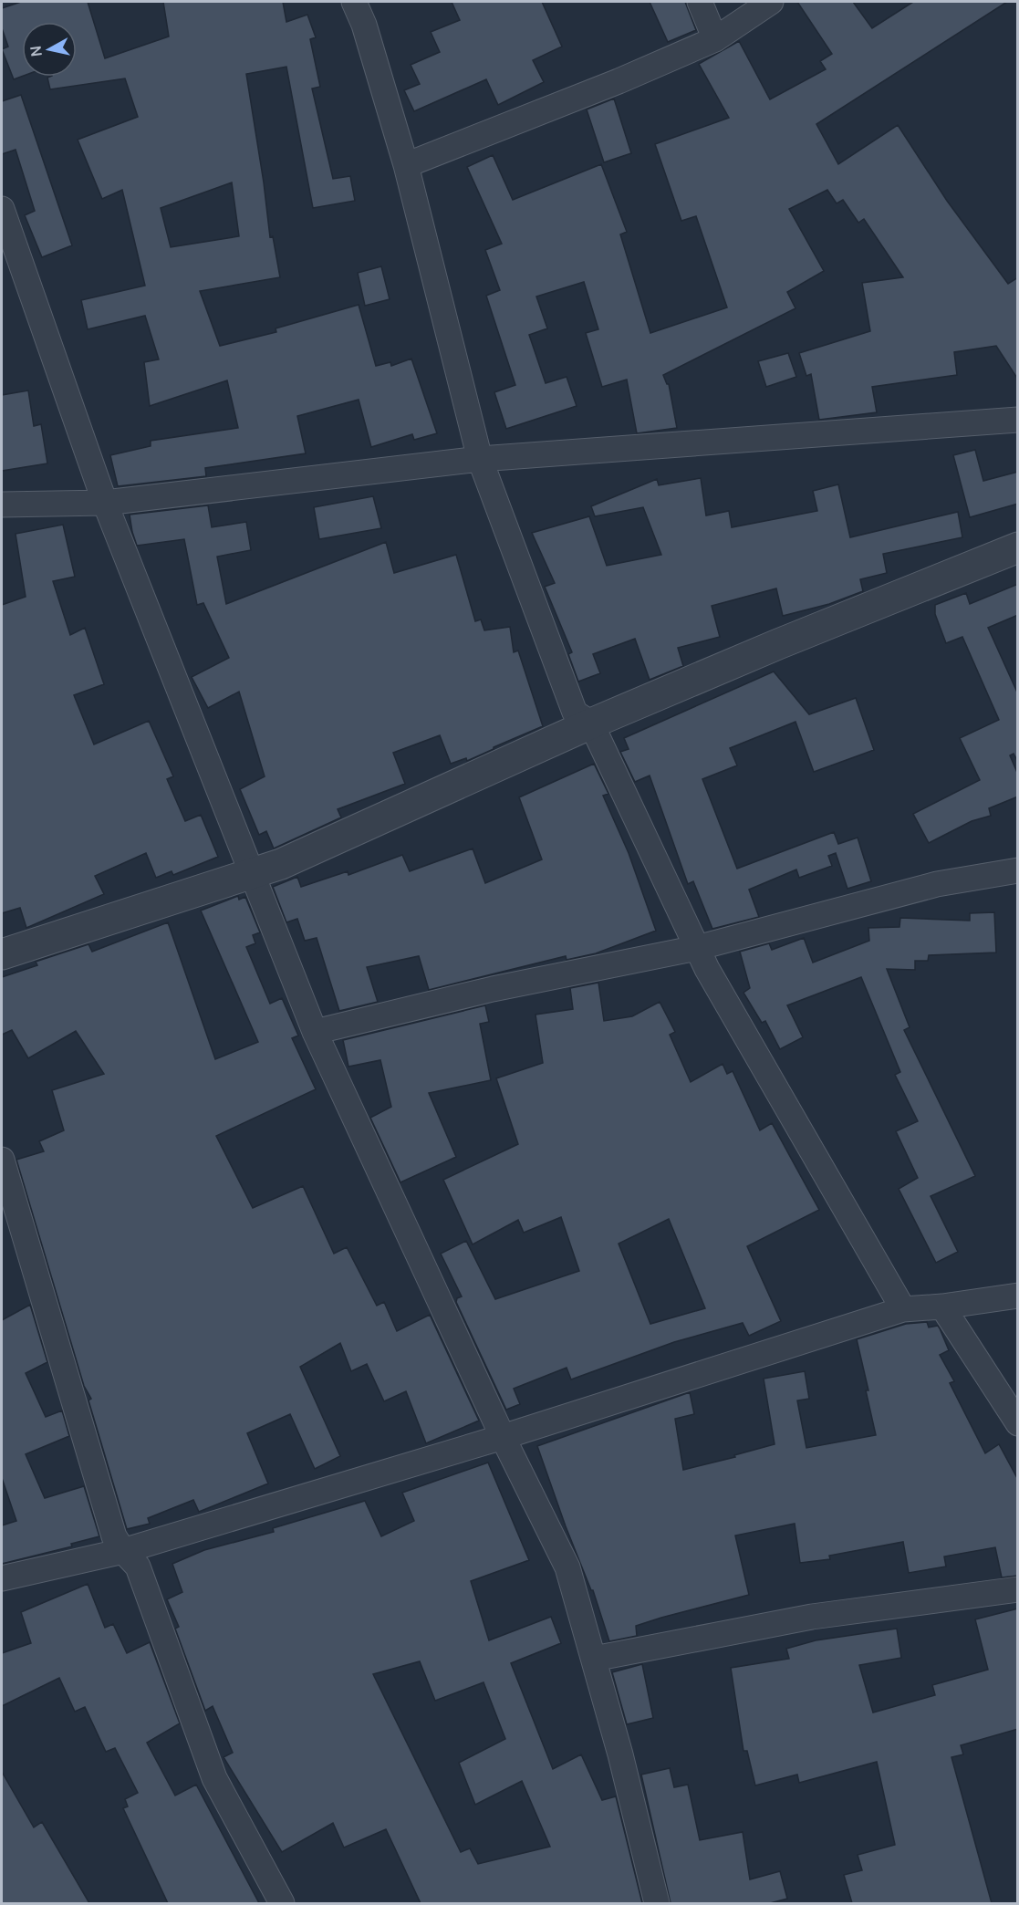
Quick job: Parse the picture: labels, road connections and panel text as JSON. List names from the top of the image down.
{
  "north": "left"
}
